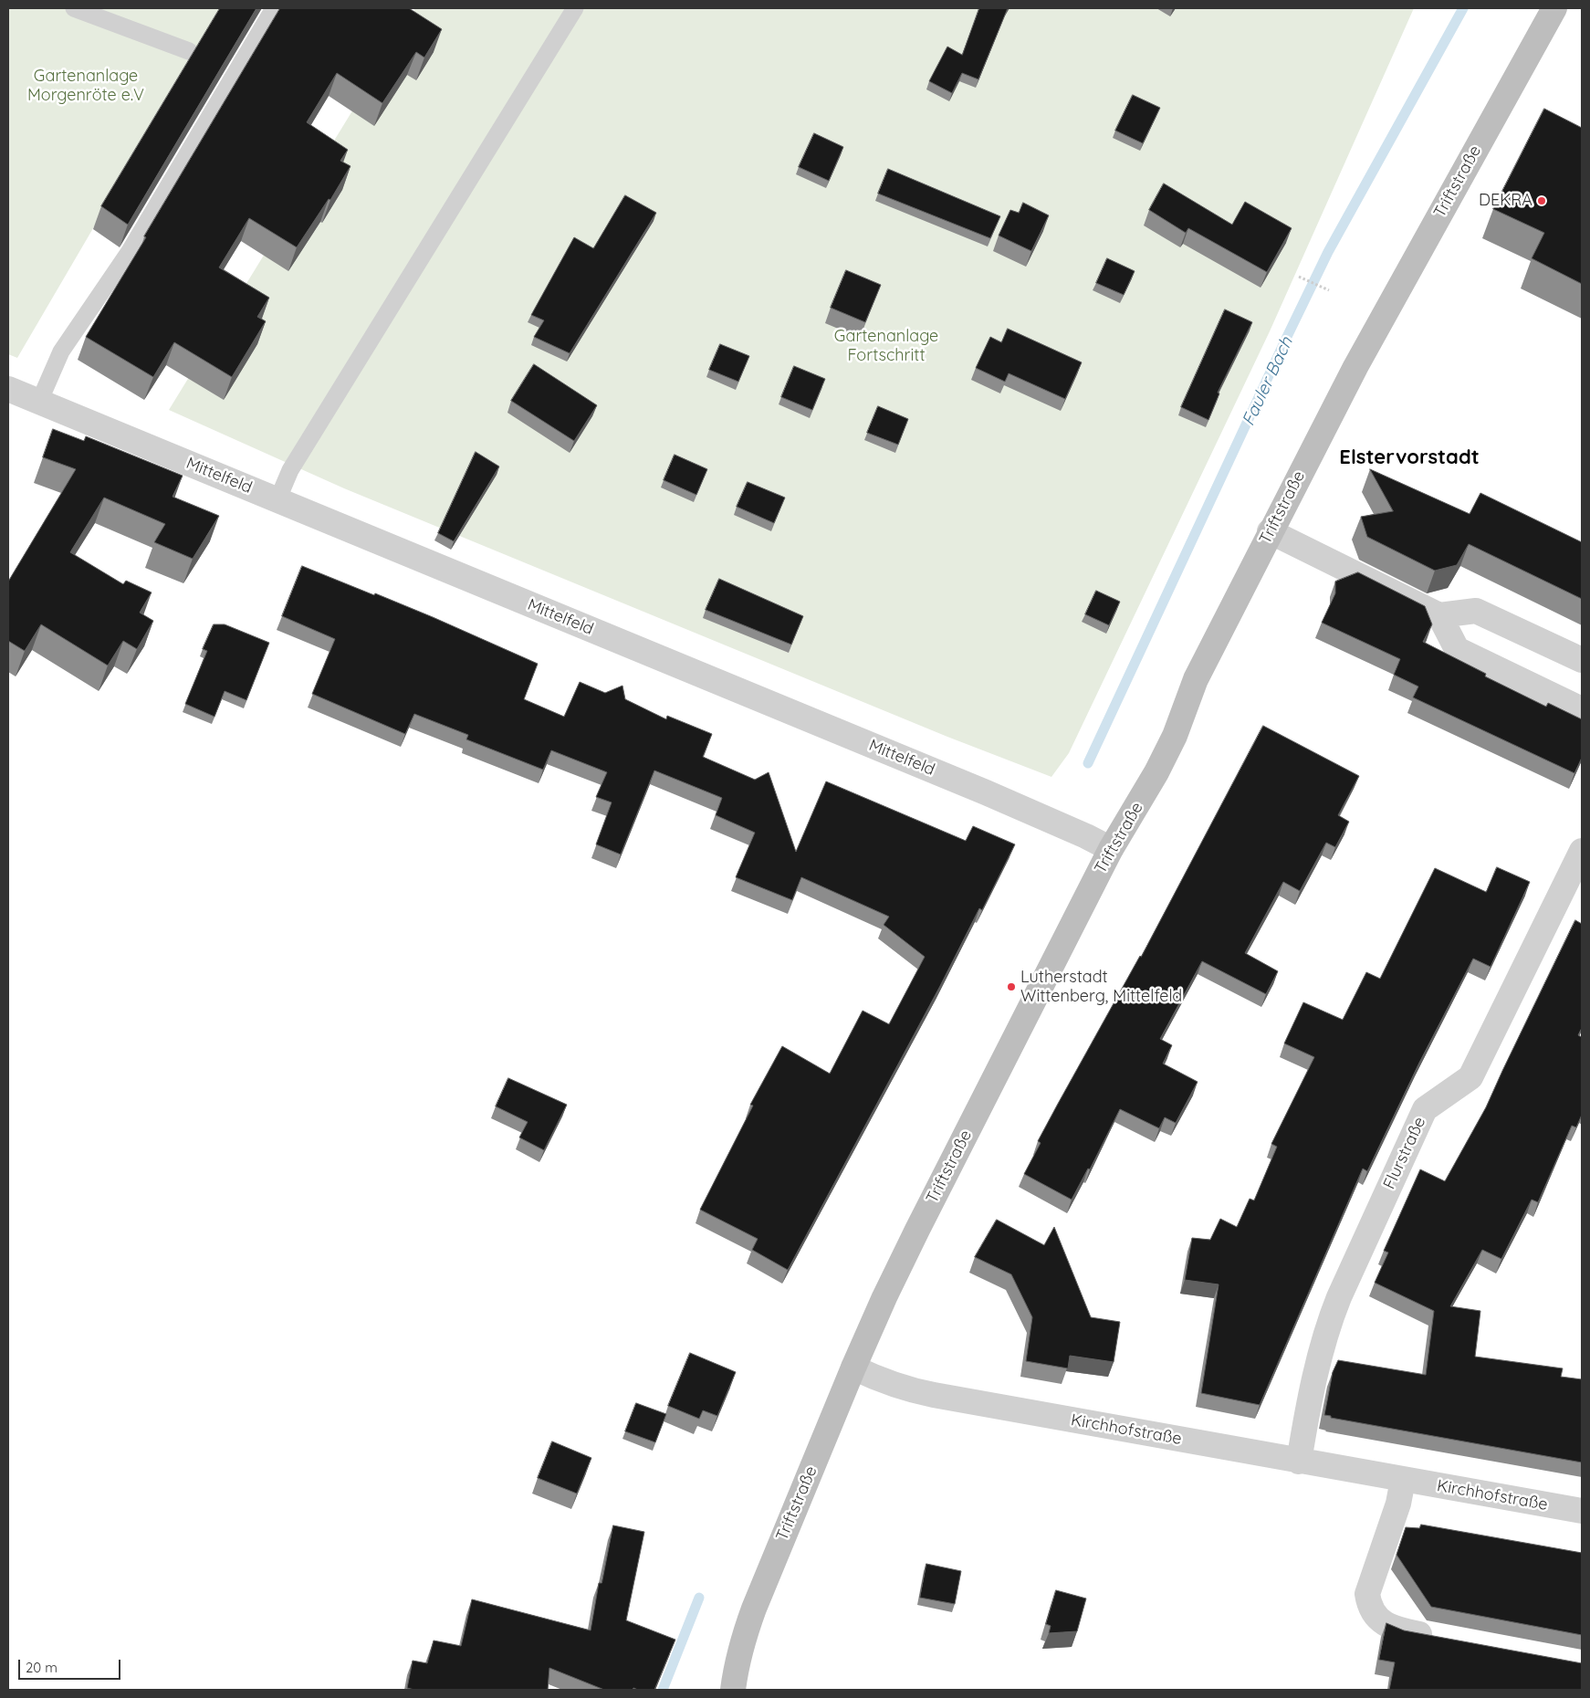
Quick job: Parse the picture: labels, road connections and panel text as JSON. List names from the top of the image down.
{
  "streets": {
    "main road": ["Triftstraße"],
    "street": ["Mittelfeld", "Flurstraße", "Kirchhofstraße"]
  },
  "crossings": [
    ["Triftstraße", "Mittelfeld"],
    ["Triftstraße", "Kirchhofstraße"],
    ["Flurstraße", "Kirchhofstraße"]
  ],
  "districts": ["Elstervorstadt"],
  "water": ["Fauler Bach"],
  "parks": ["Gartenanlage Morgenröte e.V", "Gartenanlage Fortschritt"],
  "places": ["DEKRA", "Lutherstadt Wittenberg, Mittelfeld"],
  "scale_bar": "20 m"
}
